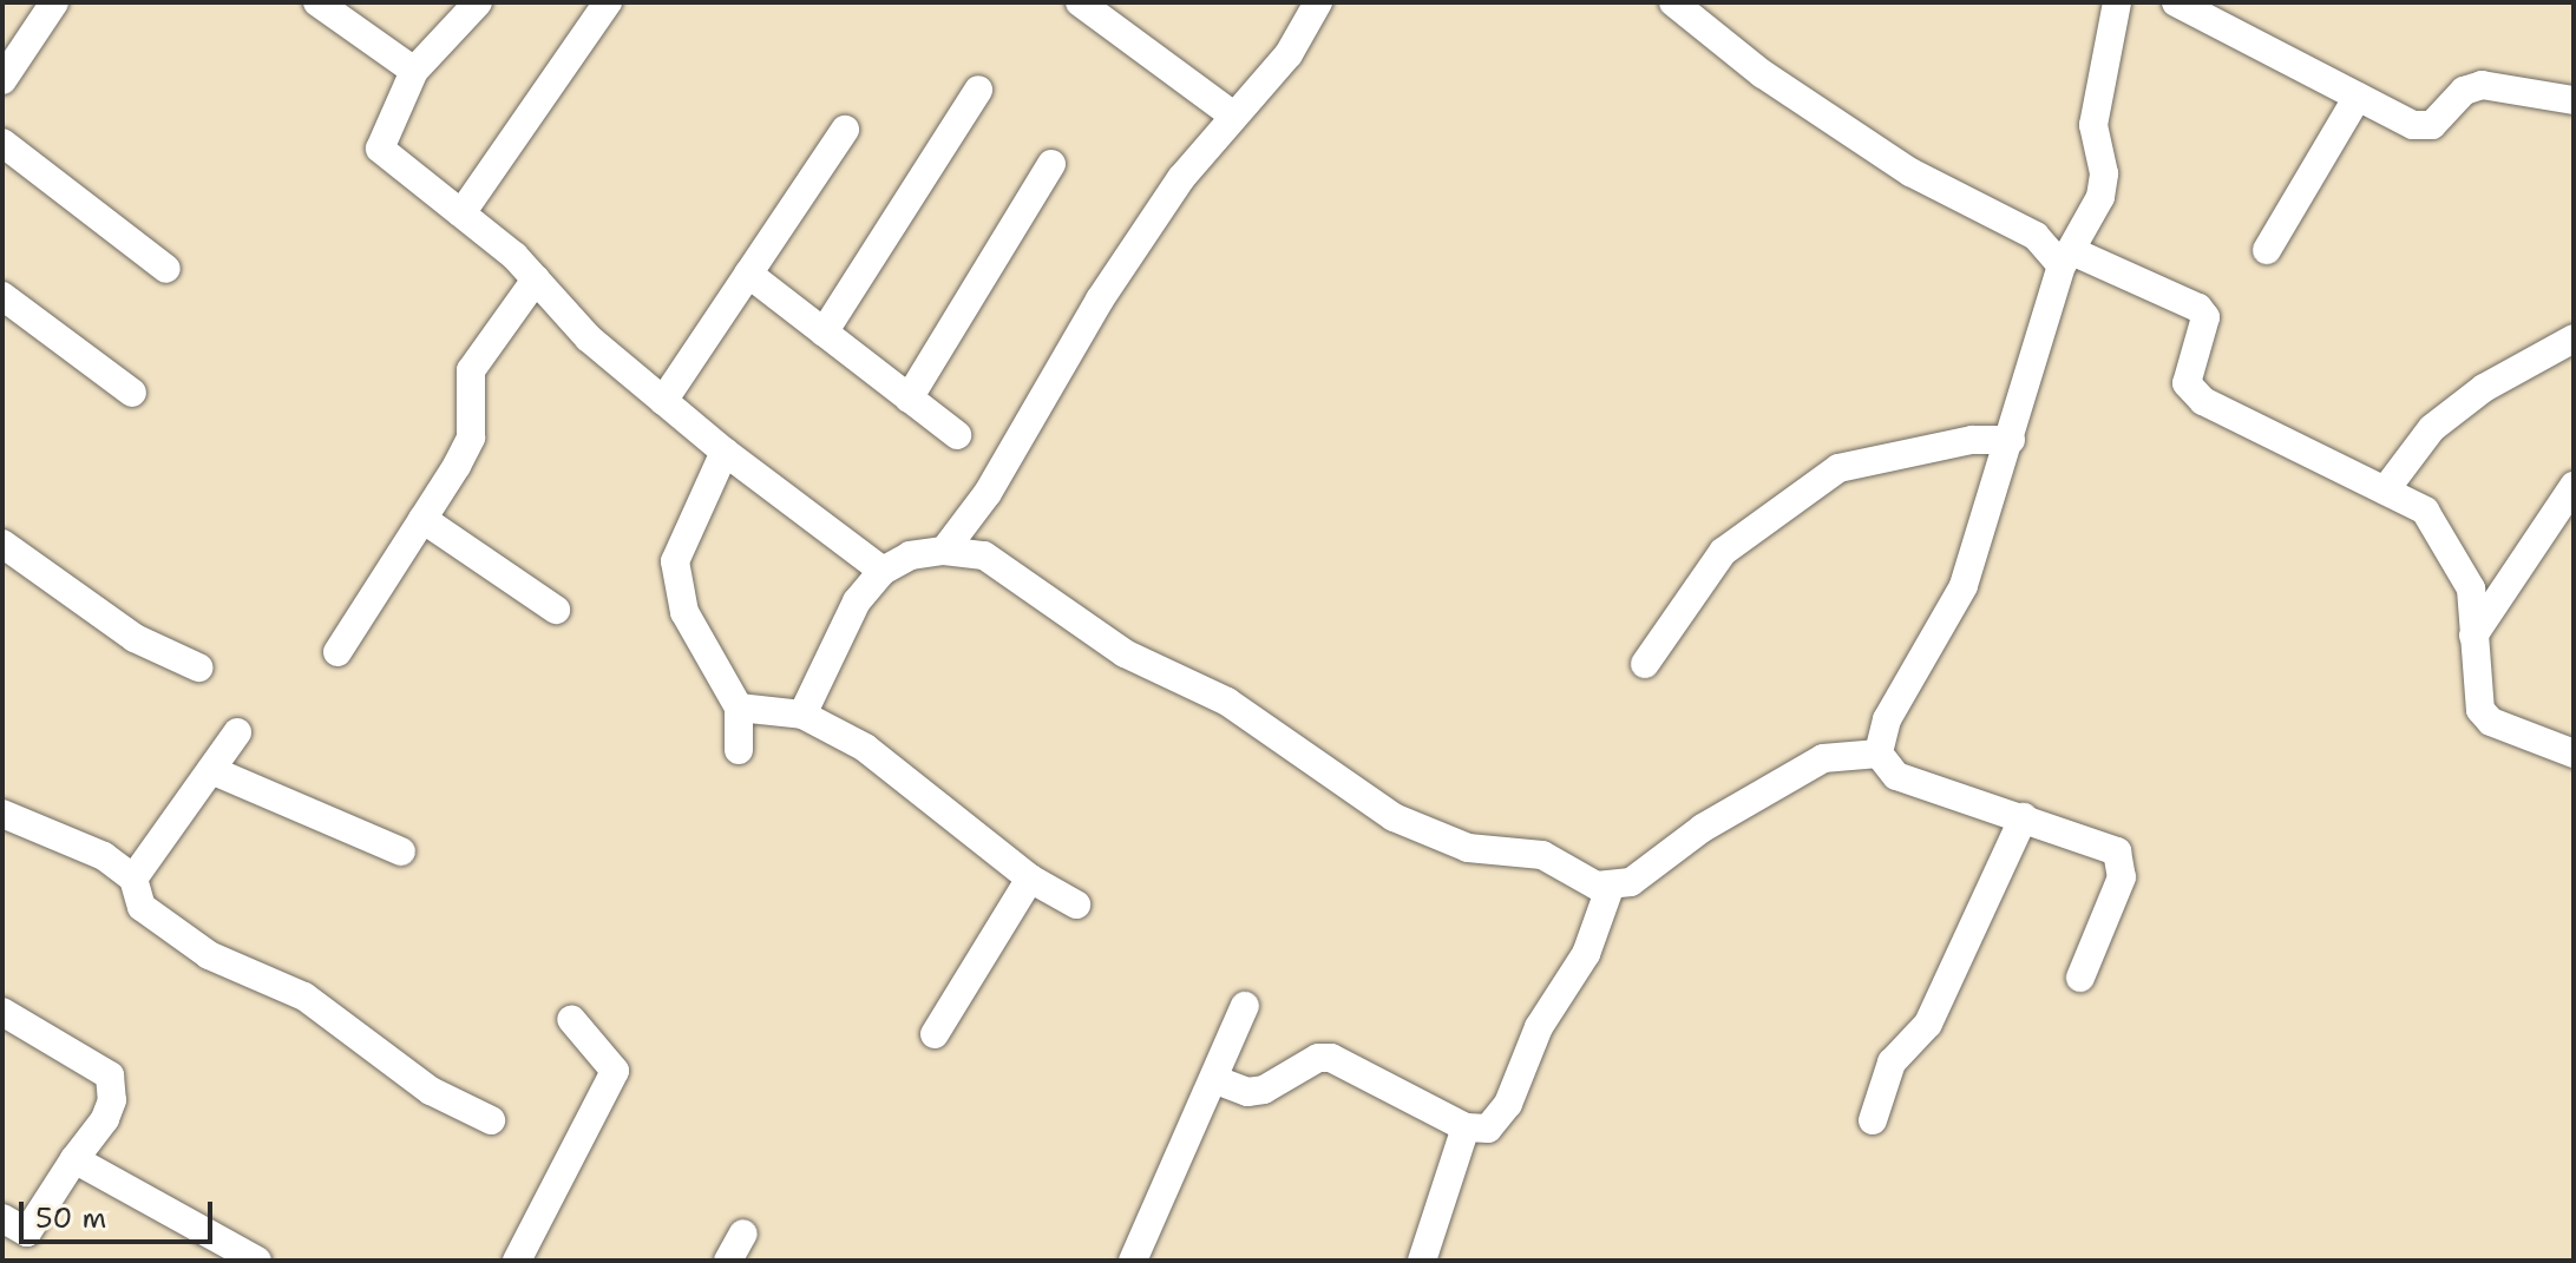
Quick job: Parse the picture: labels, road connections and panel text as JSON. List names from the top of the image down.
{
  "scale_bar": "50 m"
}
